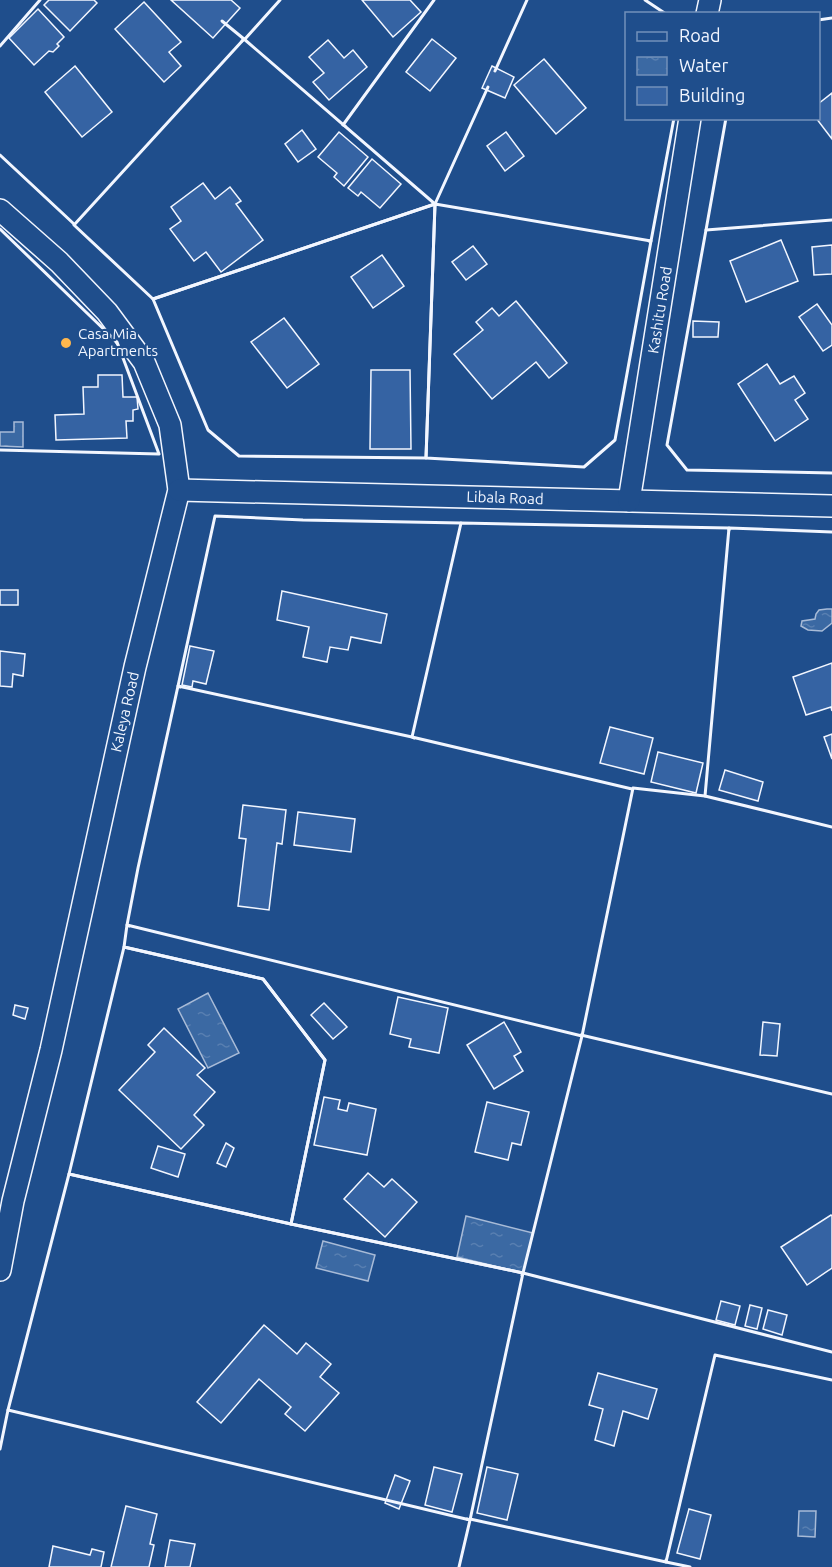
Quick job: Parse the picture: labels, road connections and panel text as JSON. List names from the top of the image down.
{
  "streets": {
    "street": ["Kashitu Road", "Libala Road", "Kaleya Road"]
  },
  "crossings": [
    ["Kashitu Road", "Libala Road"],
    ["Libala Road", "Kaleya Road"]
  ],
  "places": ["Casa Mia Apartments"],
  "legend": ["Road", "Water", "Building"]
}
